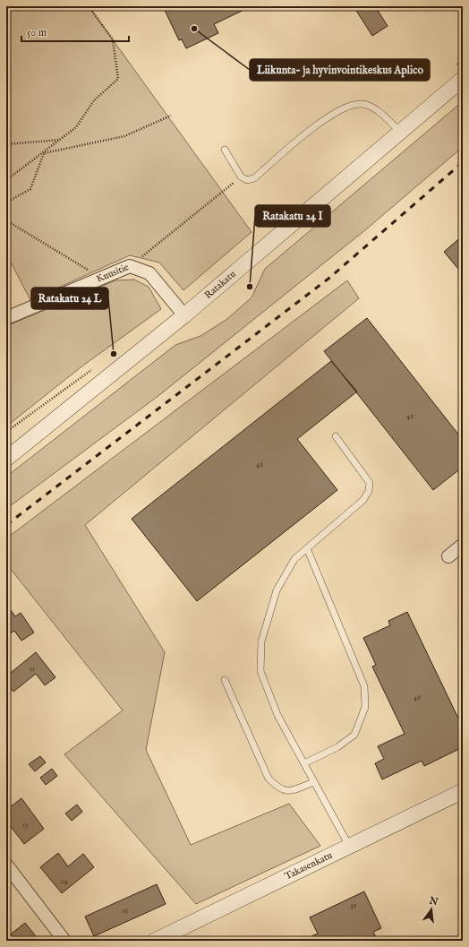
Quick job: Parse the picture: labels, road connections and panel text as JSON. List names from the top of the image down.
{
  "streets": {
    "street": ["Kuusitie", "Ratakatu", "Takasenkatu"]
  },
  "crossings": [
    ["Kuusitie", "Ratakatu"]
  ],
  "places": ["Liikunta- ja hyvinvointikeskus Aplico", "Ratakatu 24 I", "Ratakatu 24 L"],
  "house_numbers": [
    "48",
    "48",
    "11",
    "48",
    "13",
    "14",
    "39",
    "15"
  ],
  "scale_bar": "50 m",
  "north": "top"
}
